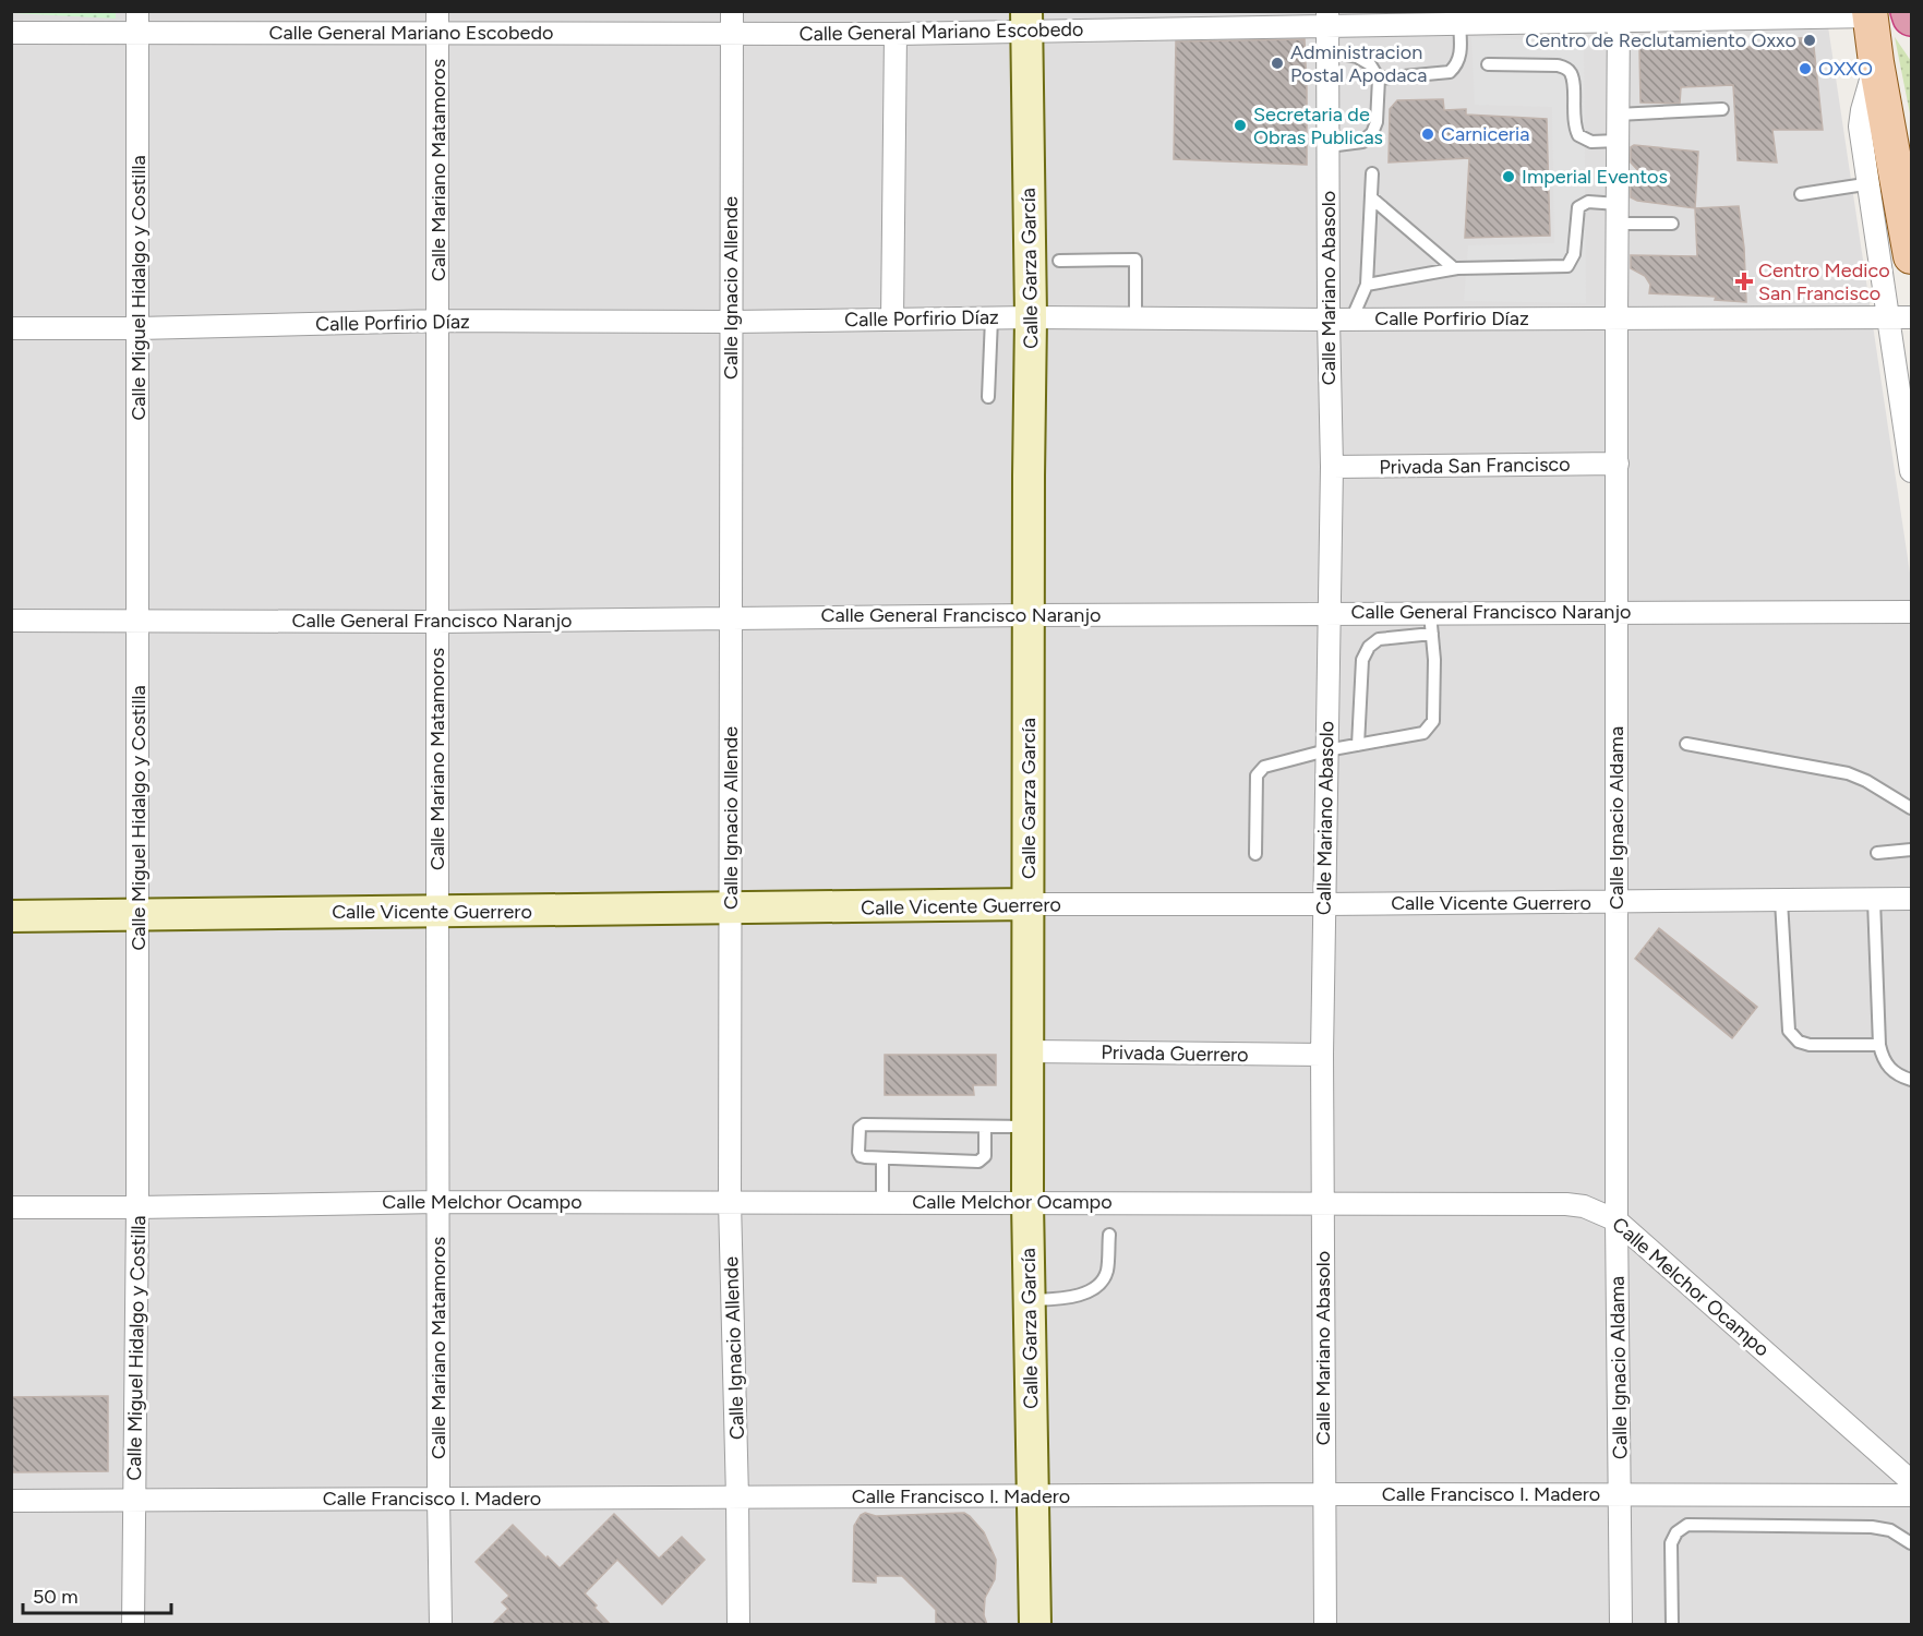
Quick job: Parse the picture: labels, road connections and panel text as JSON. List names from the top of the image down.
{
  "streets": {
    "street": [
      "Calle General Mariano Escobedo",
      "Calle Mariano Matamoros",
      "Calle Garza García",
      "Calle Miguel Hidalgo y Costilla",
      "Calle Ignacio Allende",
      "Calle Mariano Abasolo",
      "Calle Porfirio Díaz",
      "Privada San Francisco",
      "Calle General Francisco Naranjo",
      "Calle Ignacio Aldama",
      "Calle Vicente Guerrero",
      "Privada Guerrero",
      "Calle Melchor Ocampo",
      "Calle Francisco I. Madero"
    ]
  },
  "crossings": [
    ["Calle General Mariano Escobedo", "Calle Mariano Matamoros"],
    ["Calle General Mariano Escobedo", "Calle Garza García"],
    ["Calle General Mariano Escobedo", "Calle Miguel Hidalgo y Costilla"],
    ["Calle General Mariano Escobedo", "Calle Ignacio Allende"],
    ["Calle General Mariano Escobedo", "Calle Mariano Abasolo"],
    ["Calle General Mariano Escobedo", "Calle Ignacio Aldama"],
    ["Calle Mariano Matamoros", "Calle Porfirio Díaz"],
    ["Calle Mariano Matamoros", "Calle General Francisco Naranjo"],
    ["Calle Mariano Matamoros", "Calle Vicente Guerrero"],
    ["Calle Mariano Matamoros", "Calle Melchor Ocampo"],
    ["Calle Mariano Matamoros", "Calle Francisco I. Madero"],
    ["Calle Garza García", "Calle Porfirio Díaz"],
    ["Calle Garza García", "Calle General Francisco Naranjo"],
    ["Calle Garza García", "Calle Vicente Guerrero"],
    ["Calle Garza García", "Privada Guerrero"],
    ["Calle Garza García", "Calle Melchor Ocampo"],
    ["Calle Garza García", "Calle Francisco I. Madero"],
    ["Calle Miguel Hidalgo y Costilla", "Calle Porfirio Díaz"],
    ["Calle Miguel Hidalgo y Costilla", "Calle General Francisco Naranjo"],
    ["Calle Miguel Hidalgo y Costilla", "Calle Vicente Guerrero"],
    ["Calle Miguel Hidalgo y Costilla", "Calle Melchor Ocampo"],
    ["Calle Miguel Hidalgo y Costilla", "Calle Francisco I. Madero"],
    ["Calle Ignacio Allende", "Calle Porfirio Díaz"],
    ["Calle Ignacio Allende", "Calle General Francisco Naranjo"],
    ["Calle Ignacio Allende", "Calle Vicente Guerrero"],
    ["Calle Ignacio Allende", "Calle Melchor Ocampo"],
    ["Calle Ignacio Allende", "Calle Francisco I. Madero"],
    ["Calle Mariano Abasolo", "Calle Porfirio Díaz"],
    ["Calle Mariano Abasolo", "Privada San Francisco"],
    ["Calle Mariano Abasolo", "Calle General Francisco Naranjo"],
    ["Calle Mariano Abasolo", "Calle Vicente Guerrero"],
    ["Calle Mariano Abasolo", "Privada Guerrero"],
    ["Calle Mariano Abasolo", "Calle Melchor Ocampo"],
    ["Calle Mariano Abasolo", "Calle Francisco I. Madero"],
    ["Calle Porfirio Díaz", "Calle Ignacio Aldama"],
    ["Privada San Francisco", "Calle Ignacio Aldama"],
    ["Calle General Francisco Naranjo", "Calle Ignacio Aldama"],
    ["Calle Ignacio Aldama", "Calle Vicente Guerrero"],
    ["Calle Ignacio Aldama", "Calle Melchor Ocampo"],
    ["Calle Ignacio Aldama", "Calle Francisco I. Madero"]
  ],
  "places": {
    "other": [
      "Centro de Reclutamiento Oxxo",
      "Administracion Postal Apodaca",
      "OXXO",
      "Secretaria de Obras Publicas",
      "Carniceria",
      "Imperial Eventos"
    ],
    "health": ["Centro Medico San Francisco"]
  },
  "scale_bar": "50 m"
}
